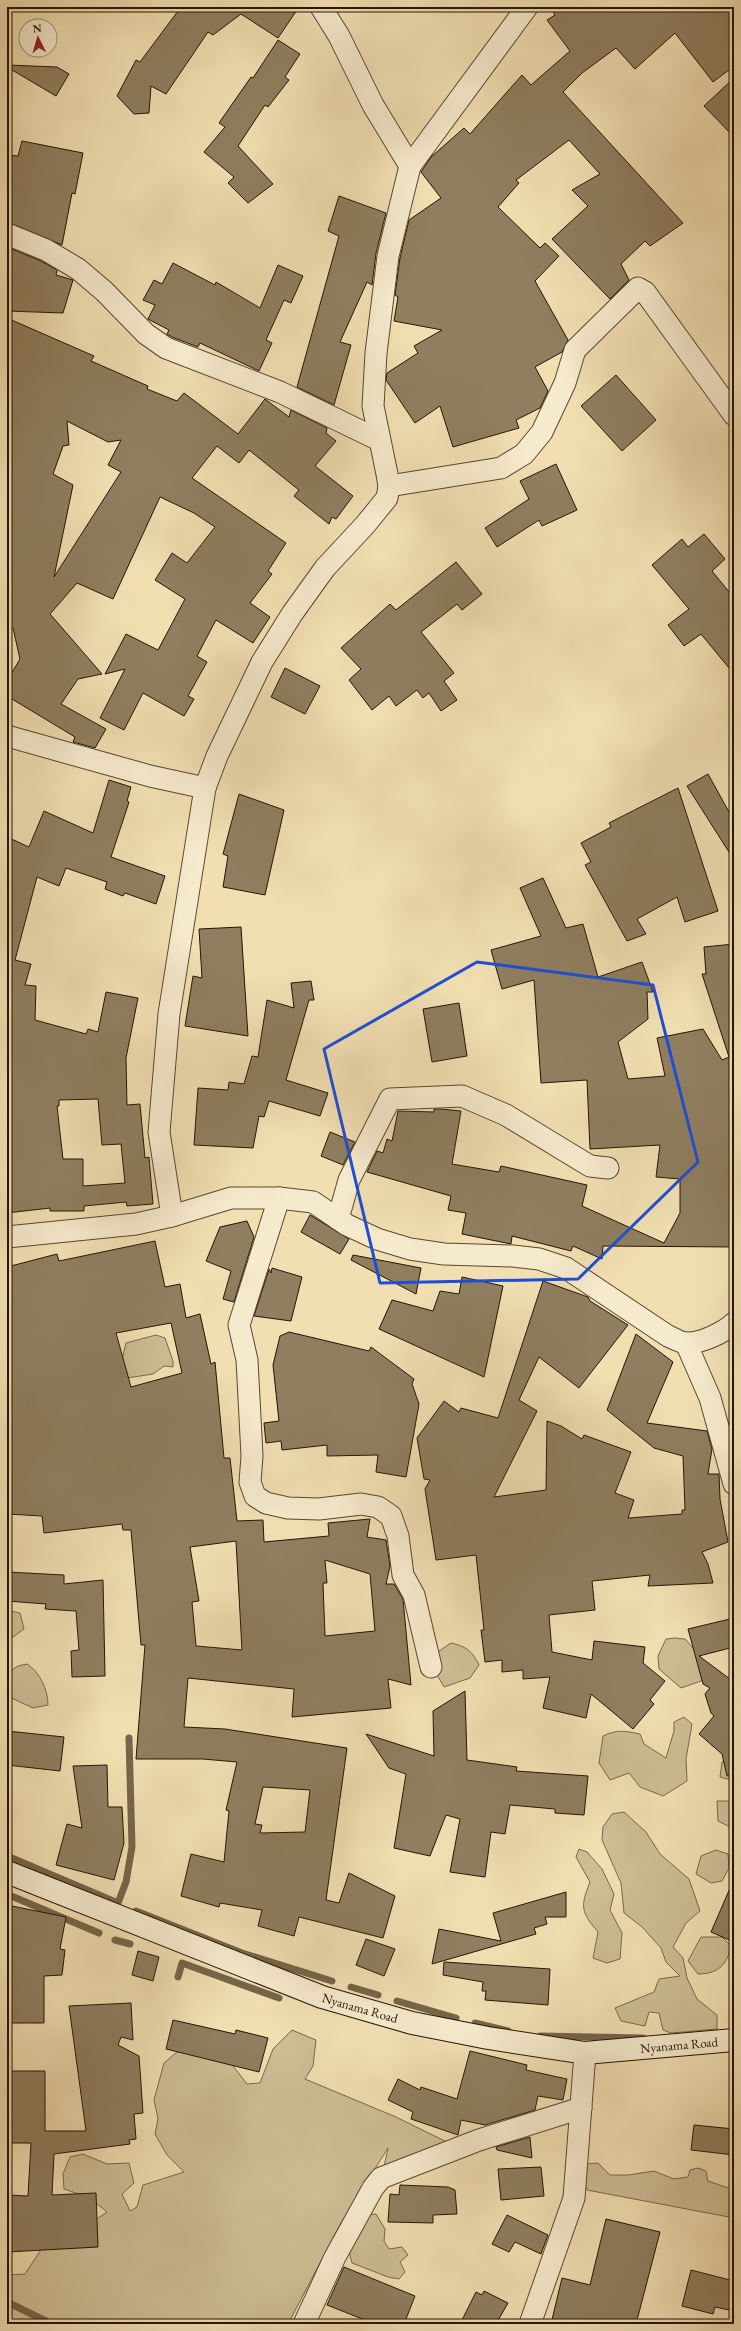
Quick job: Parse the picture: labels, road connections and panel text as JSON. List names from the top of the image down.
{
  "streets": {
    "street": ["Nyanama Road"]
  },
  "north": "top"
}
